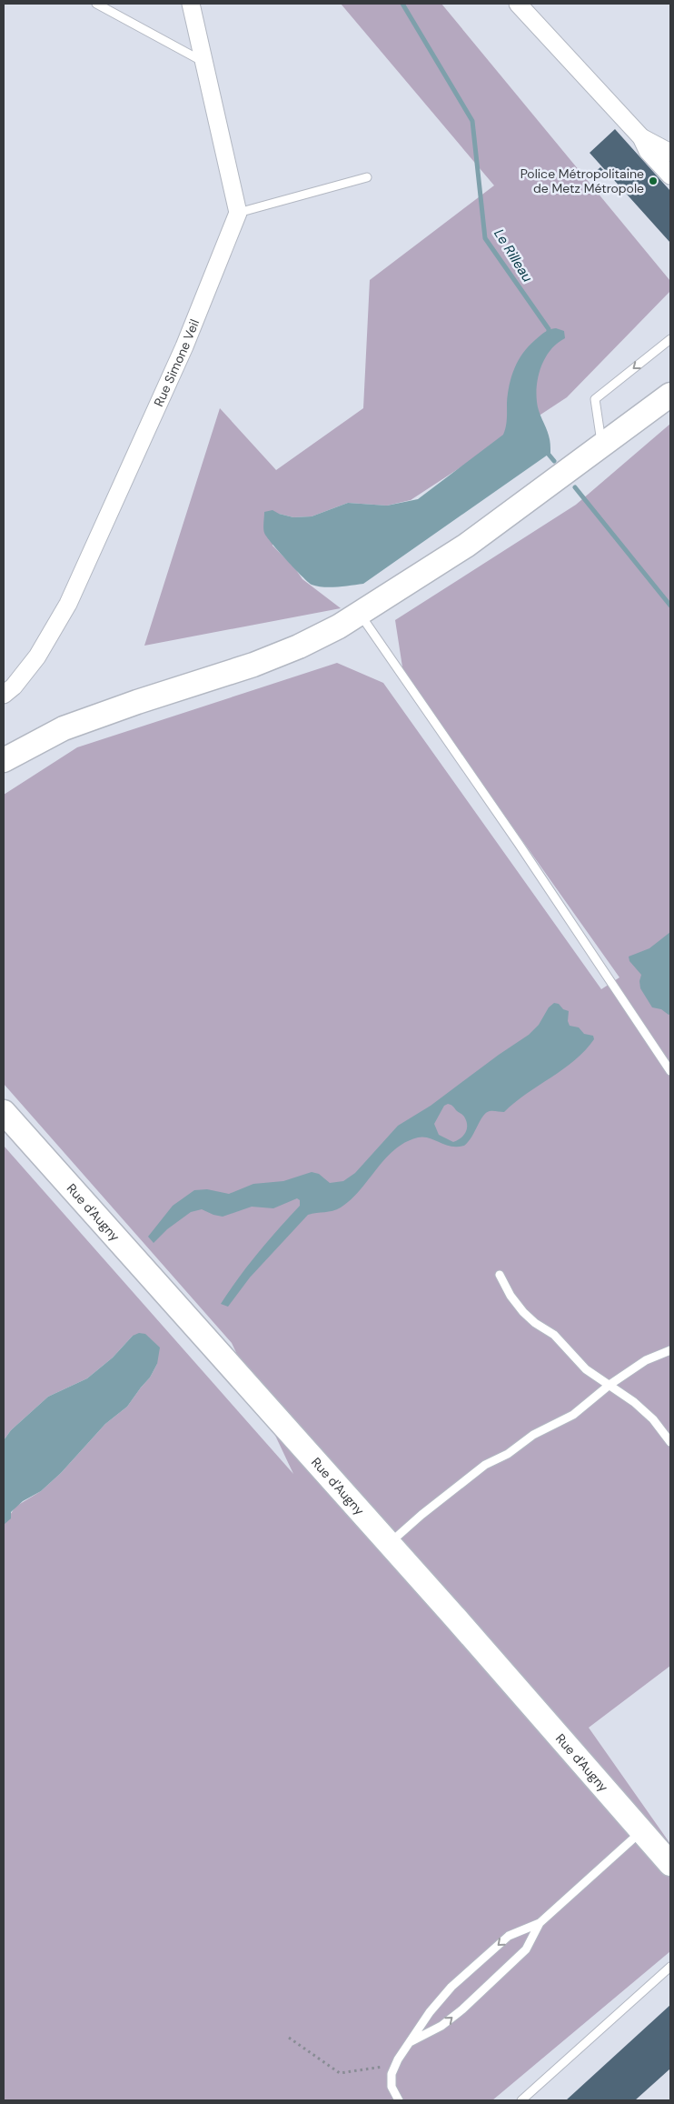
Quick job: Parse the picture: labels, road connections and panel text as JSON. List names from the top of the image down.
{
  "streets": {
    "main road": ["Rue d'Augny"],
    "street": ["Rue Simone Veil"]
  },
  "water": ["Le Rilleau"],
  "places": ["Police Métropolitaine de Metz Métropole"]
}
